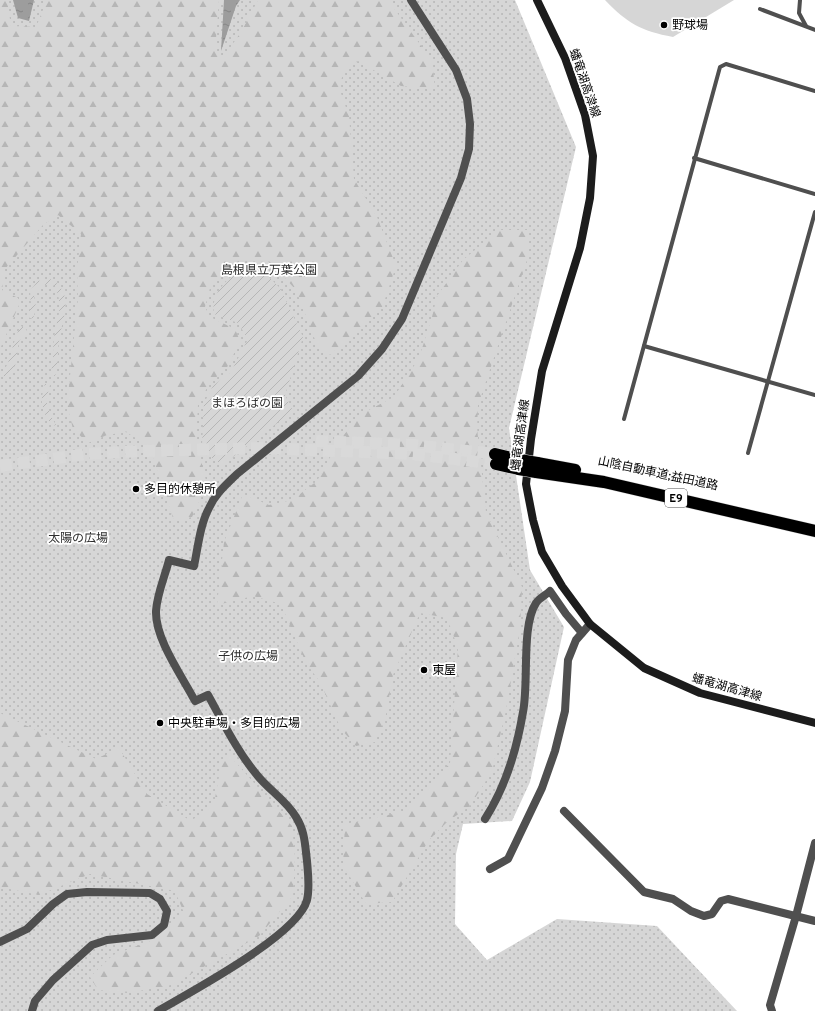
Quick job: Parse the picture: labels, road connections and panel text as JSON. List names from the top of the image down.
{
  "streets": {
    "highway": ["山陰自動車道;益田道路", "E9"],
    "main road": ["蟠竜湖高津線"]
  },
  "parks": [
    "島根県立万葉公園",
    "まほろばの園",
    "太陽の広場",
    "子供の広場"
  ],
  "places": [
    "野球場",
    "多目的休憩所",
    "東屋",
    "中央駐車場・多目的広場"
  ]
}
